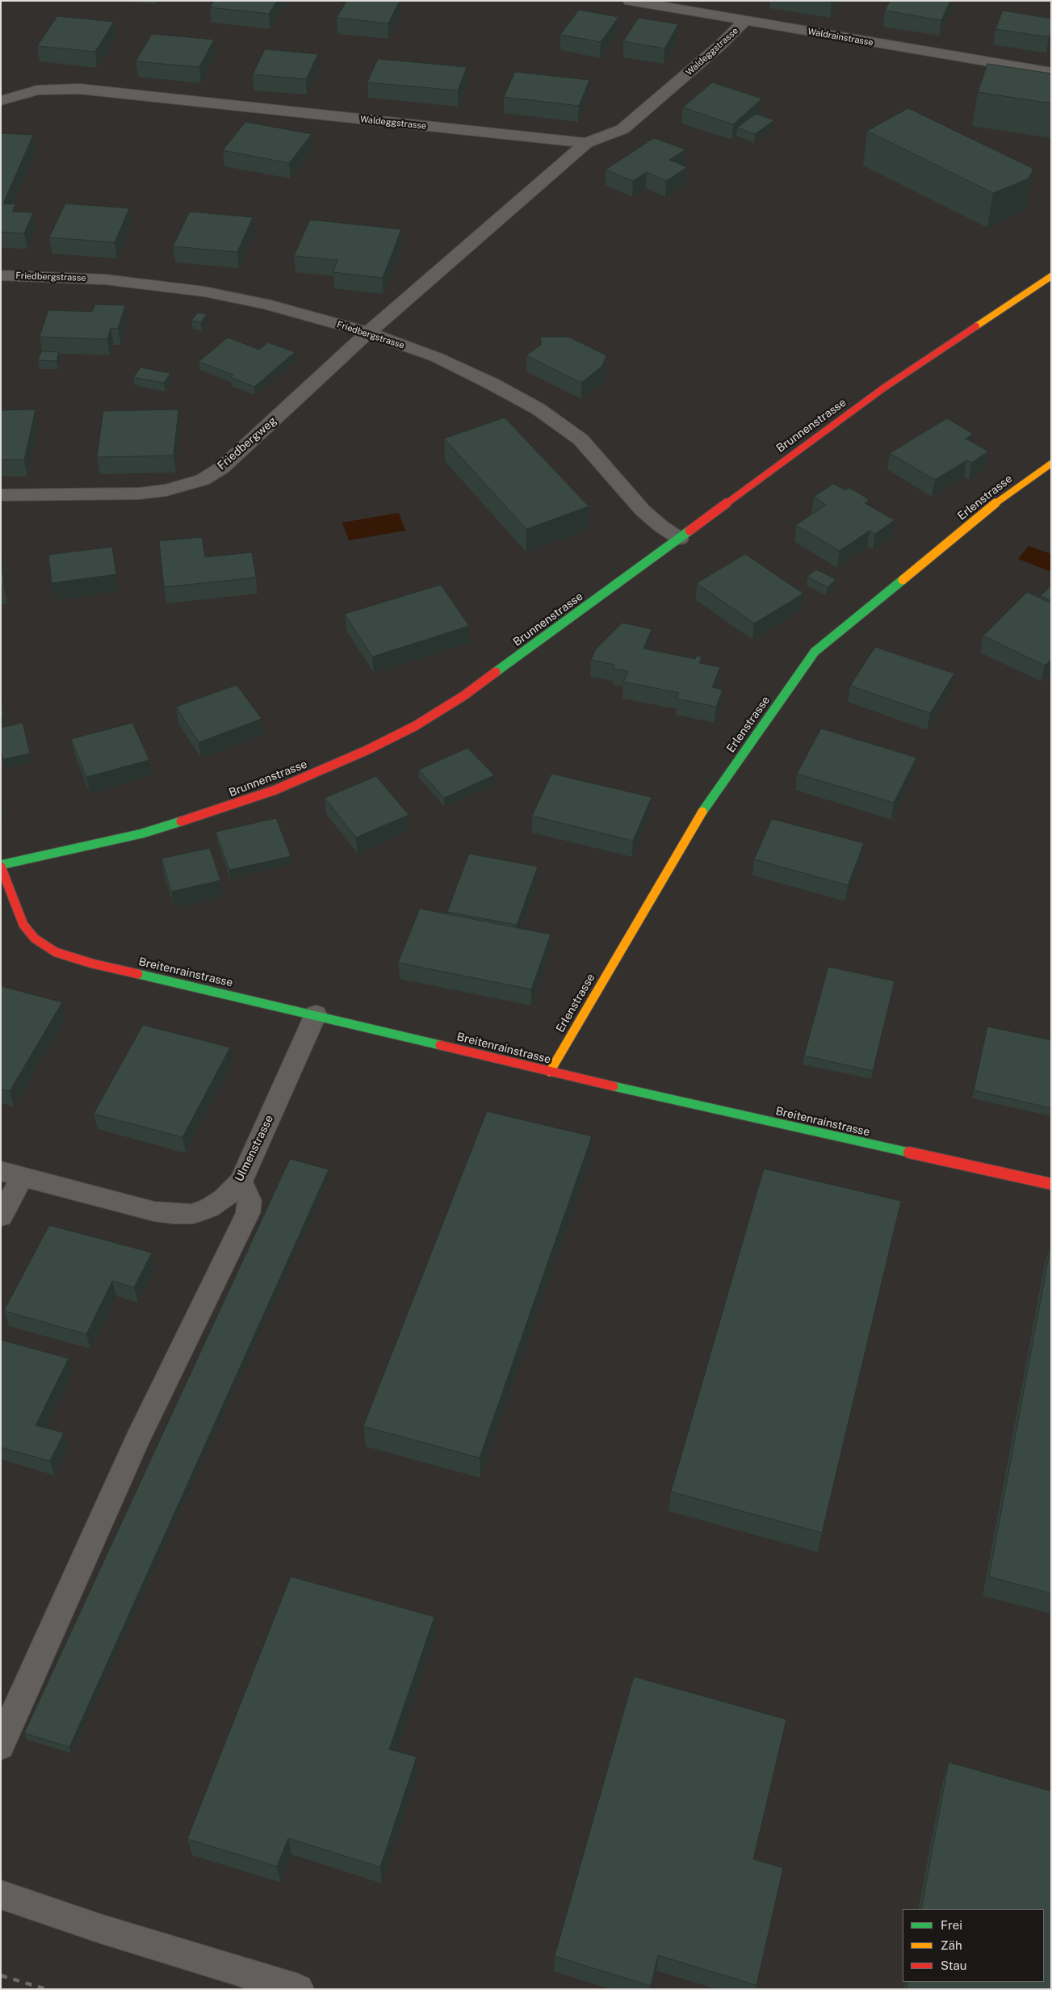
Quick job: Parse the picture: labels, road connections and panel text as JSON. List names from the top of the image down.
{
  "streets": {
    "street": [
      "Waldrainstrasse",
      "Waldeggstrasse",
      "Friedbergstrasse",
      "Brunnenstrasse",
      "Friedbergweg",
      "Erlenstrasse",
      "Breitenrainstrasse",
      "Ulmenstrasse"
    ]
  },
  "crossings": [
    ["Waldrainstrasse", "Waldeggstrasse"],
    ["Waldeggstrasse", "Friedbergweg"],
    ["Friedbergstrasse", "Brunnenstrasse"],
    ["Friedbergstrasse", "Friedbergweg"],
    ["Brunnenstrasse", "Breitenrainstrasse"],
    ["Erlenstrasse", "Breitenrainstrasse"],
    ["Breitenrainstrasse", "Ulmenstrasse"]
  ],
  "legend": ["Frei", "Zäh", "Stau"]
}
